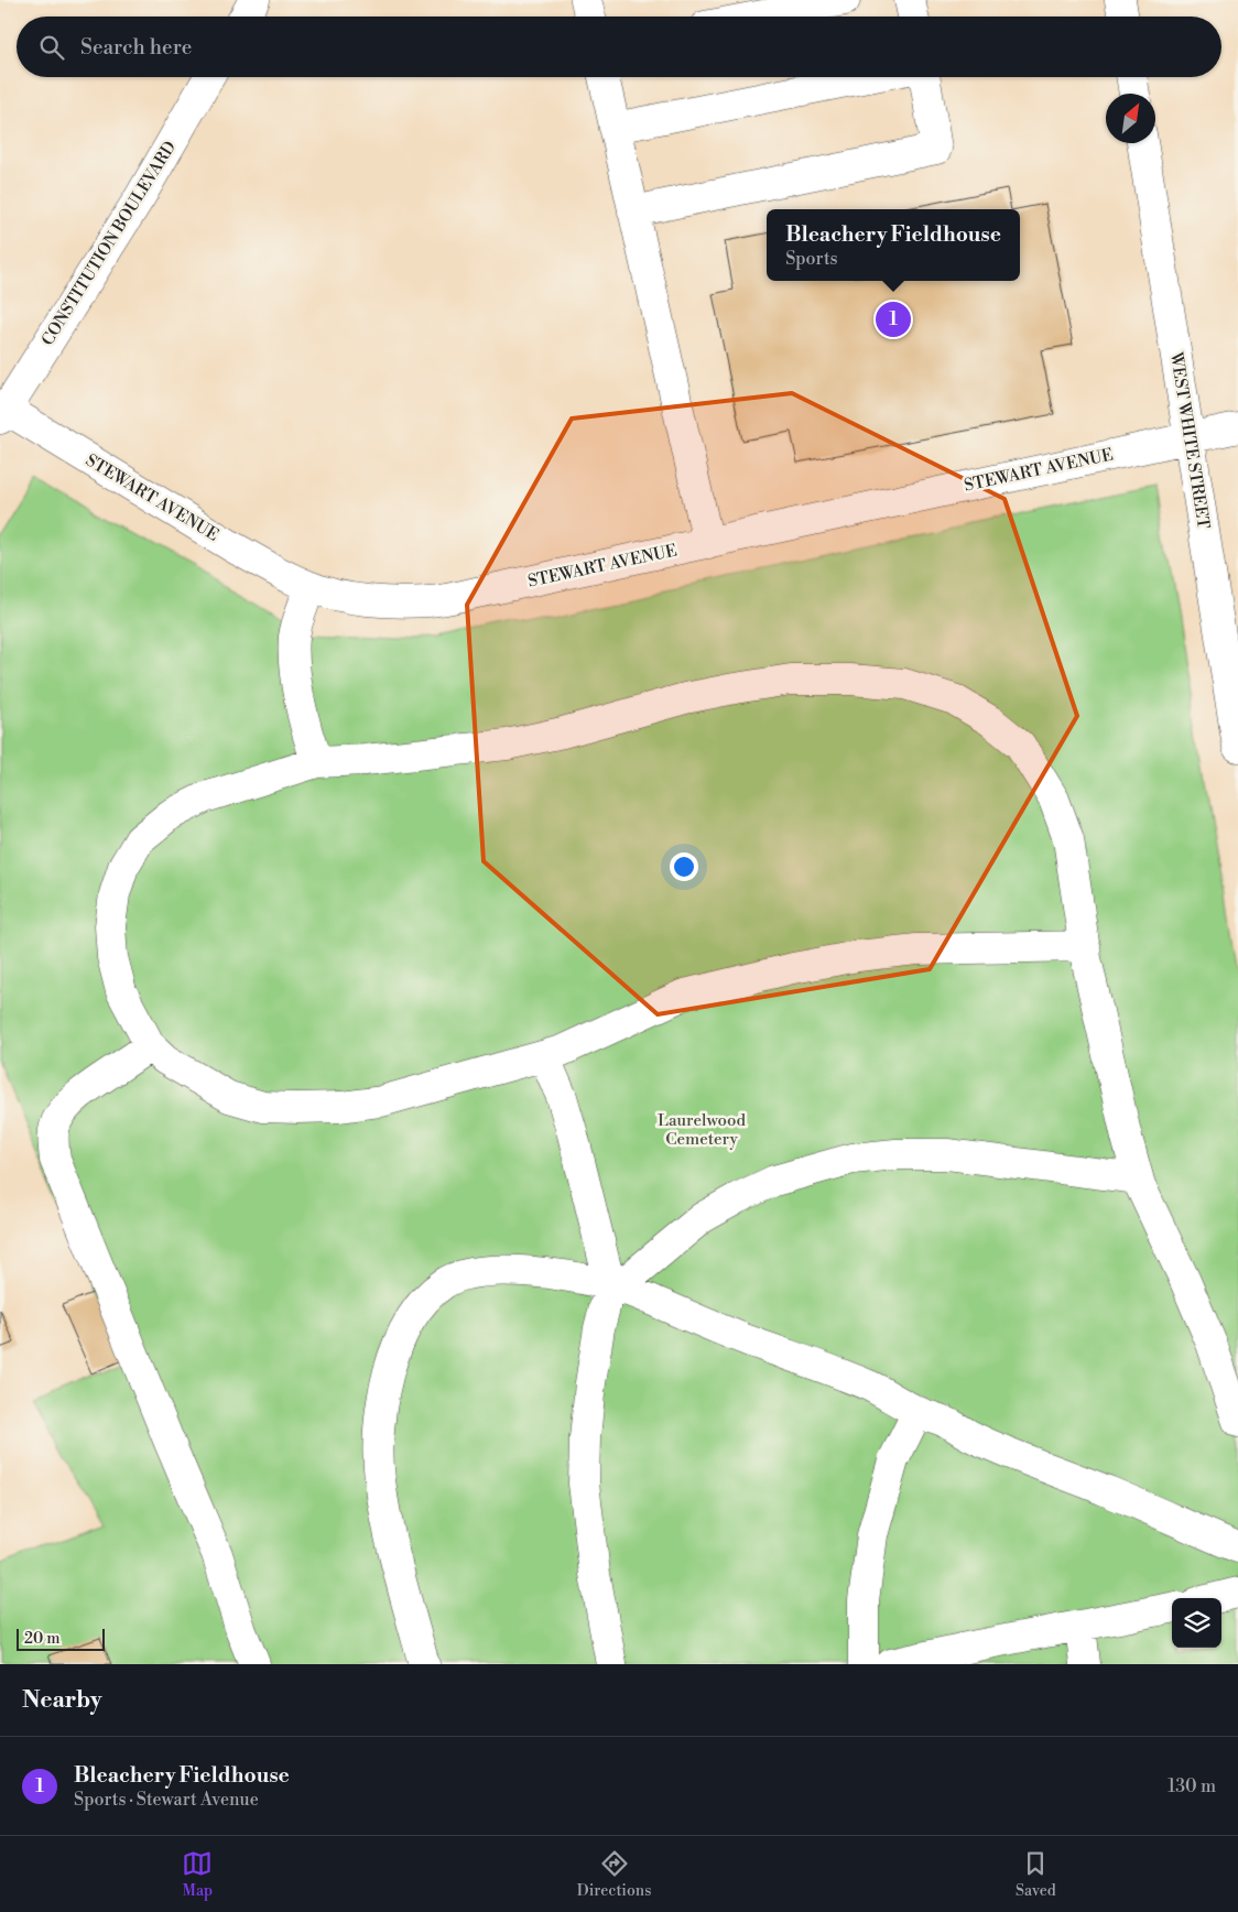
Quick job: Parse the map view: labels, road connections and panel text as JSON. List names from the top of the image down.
{
  "streets": {
    "street": ["CONSTITUTION BOULEVARD", "WEST WHITE STREET", "STEWART AVENUE"]
  },
  "crossings": [
    ["CONSTITUTION BOULEVARD", "STEWART AVENUE"],
    ["WEST WHITE STREET", "STEWART AVENUE"]
  ],
  "parks": ["Laurelwood Cemetery"],
  "scale_bar": "20 m",
  "north": "top right",
  "page": {
    "search": "Search here",
    "popup": ["Bleachery Fieldhouse", "Sports"],
    "pins": "1",
    "scale": "20 m",
    "heading": "Nearby",
    "list": [
      {
        "mark": "1",
        "name": "Bleachery Fieldhouse",
        "note": "Sports · Stewart Avenue",
        "value": "130 m"
      }
    ],
    "nav": ["Map", "Directions", "Saved"]
  }
}
